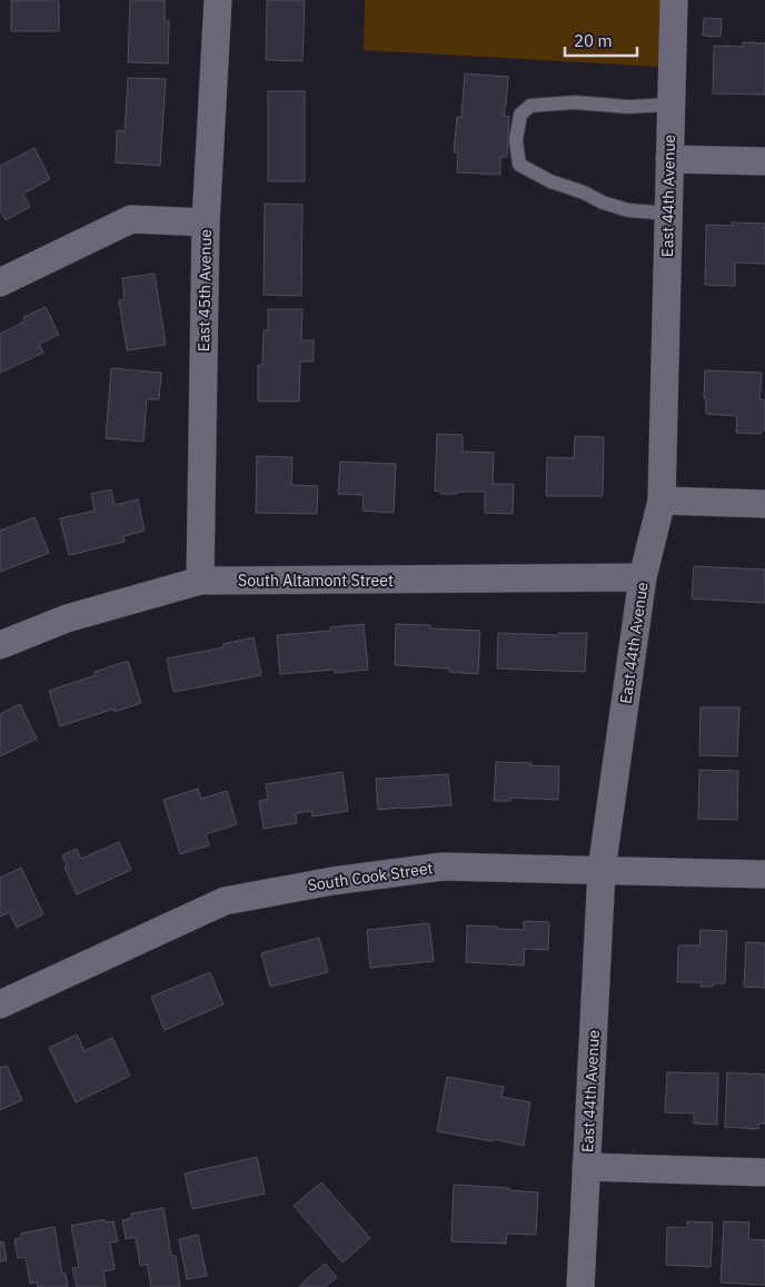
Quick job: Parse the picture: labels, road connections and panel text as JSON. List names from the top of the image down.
{
  "streets": {
    "street": [
      "East 44th Avenue",
      "East 45th Avenue",
      "South Altamont Street",
      "South Cook Street"
    ]
  },
  "crossings": [
    ["East 44th Avenue", "South Altamont Street"],
    ["East 44th Avenue", "South Cook Street"],
    ["East 45th Avenue", "South Altamont Street"]
  ],
  "scale_bar": "20 m"
}
